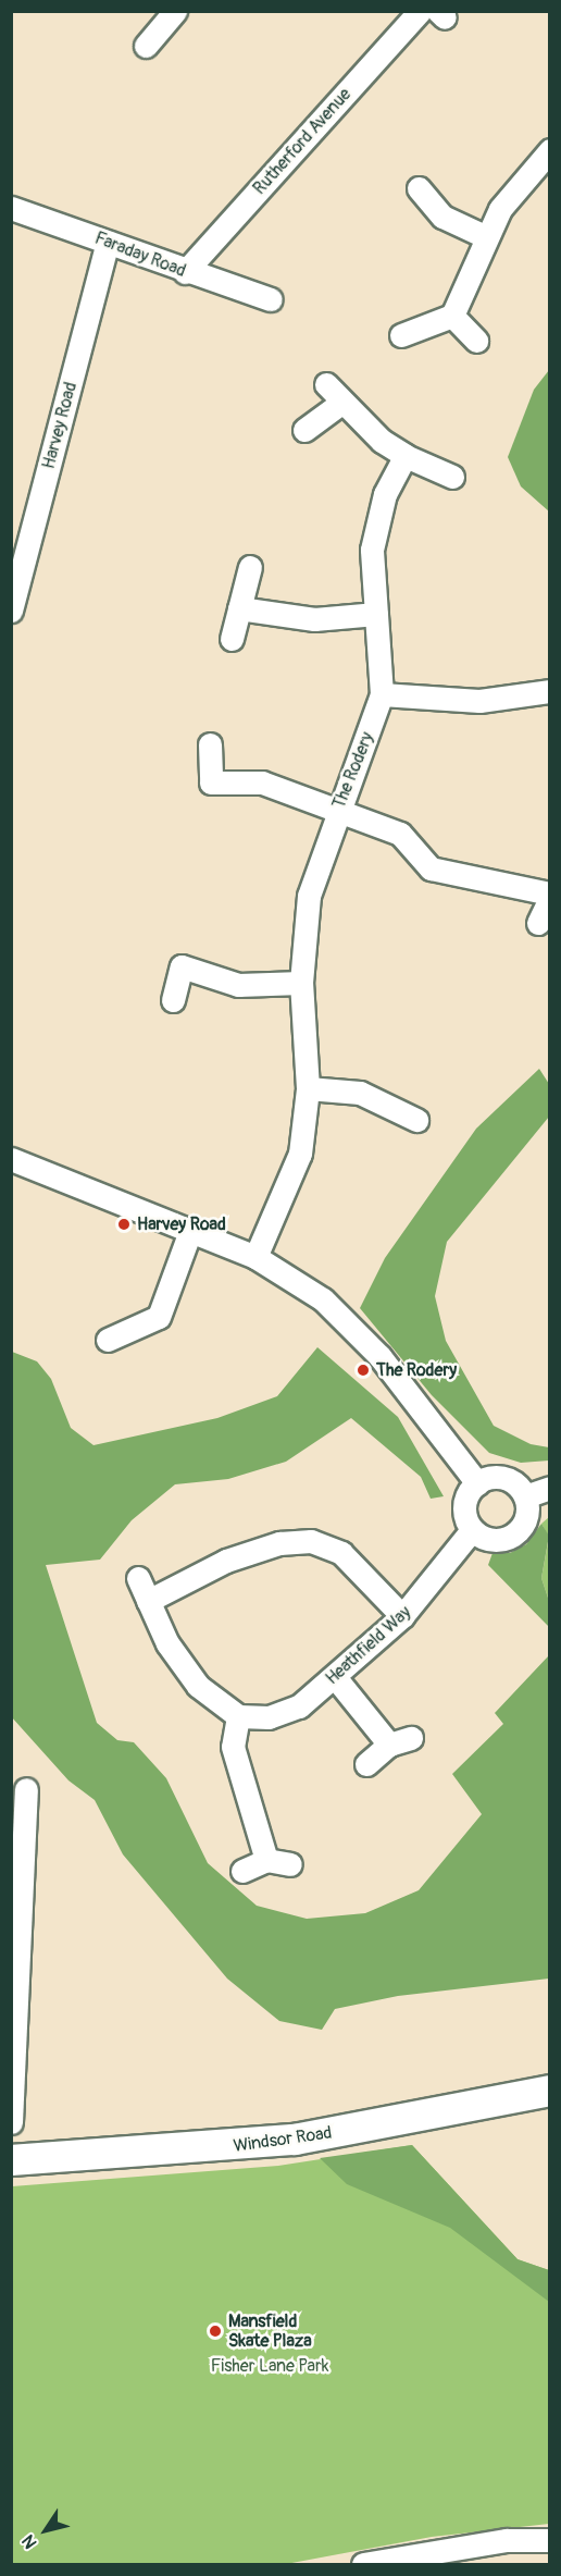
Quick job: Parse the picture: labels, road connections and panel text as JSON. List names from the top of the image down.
{
  "streets": {
    "main road": ["Windsor Road"],
    "street": [
      "Rutherford Avenue",
      "Faraday Road",
      "Harvey Road",
      "The Rodery",
      "Heathfield Way"
    ]
  },
  "crossings": [
    ["Rutherford Avenue", "Faraday Road"],
    ["Faraday Road", "Harvey Road"]
  ],
  "parks": ["Fisher Lane Park"],
  "places": ["Harvey Road", "The Rodery", "Mansfield Skate Plaza"],
  "north": "bottom left"
}
